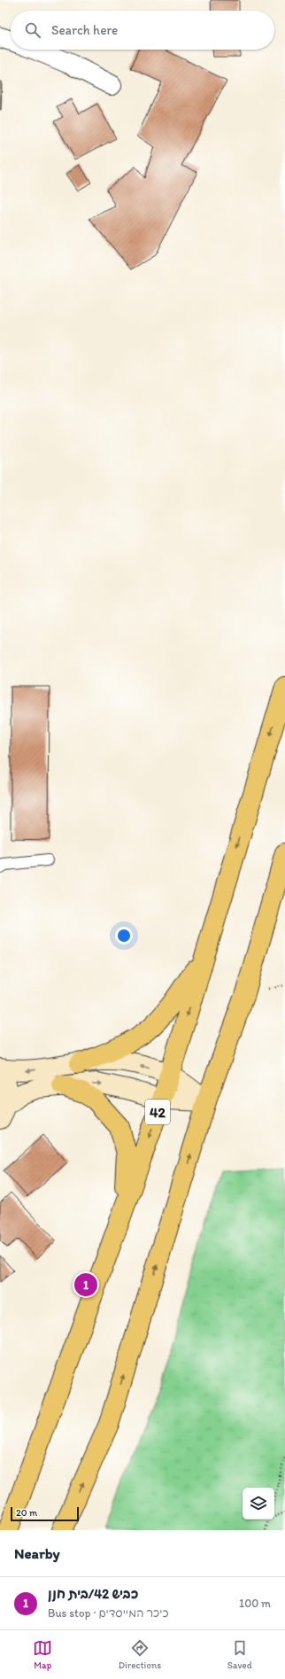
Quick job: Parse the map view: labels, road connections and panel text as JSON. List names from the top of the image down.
{
  "streets": {
    "highway": ["42"]
  },
  "scale_bar": "20 m",
  "page": {
    "search": "Search here",
    "pins": "1",
    "scale": "20 m",
    "heading": "Nearby",
    "list": [
      {
        "mark": "1",
        "name": "כביש 42/בית חנן",
        "note": "Bus stop · כיכר המייסדים",
        "value": "100 m"
      }
    ],
    "nav": ["Map", "Directions", "Saved"]
  }
}
